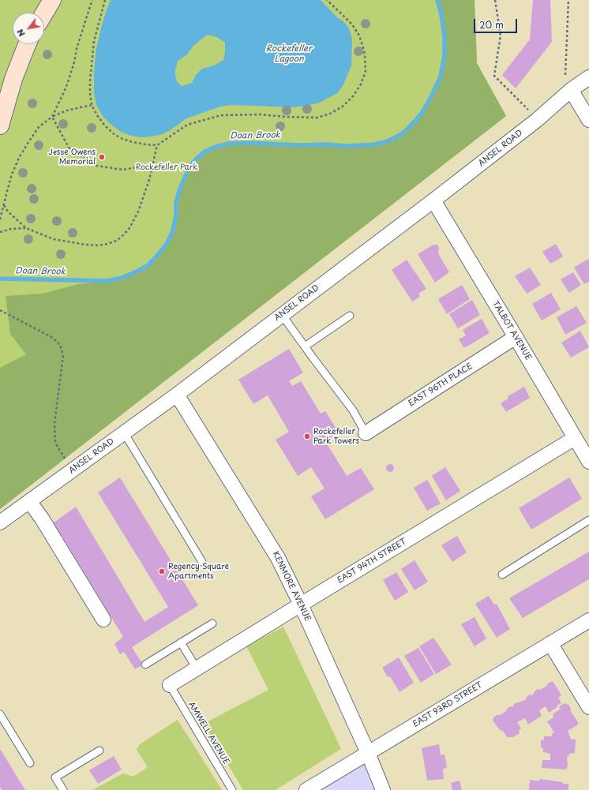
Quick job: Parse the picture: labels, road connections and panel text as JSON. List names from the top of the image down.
{
  "streets": {
    "street": [
      "ANSEL ROAD",
      "TALBOT AVENUE",
      "EAST 96TH PLACE",
      "EAST 94TH STREET",
      "KENMORE AVENUE",
      "EAST 93RD STREET"
    ],
    "lane": ["AMWELL AVENUE"]
  },
  "crossings": [
    ["ANSEL ROAD", "TALBOT AVENUE"],
    ["ANSEL ROAD", "KENMORE AVENUE"],
    ["TALBOT AVENUE", "EAST 96TH PLACE"],
    ["TALBOT AVENUE", "EAST 94TH STREET"],
    ["EAST 94TH STREET", "KENMORE AVENUE"],
    ["EAST 94TH STREET", "AMWELL AVENUE"],
    ["KENMORE AVENUE", "EAST 93RD STREET"]
  ],
  "water": ["Rockefeller Lagoon", "Doan Brook"],
  "parks": ["Rockefeller Park"],
  "places": ["Jesse Owens Memorial", "Rockefeller Park Towers", "Regency Square Apartments"],
  "scale_bar": "20 m",
  "north": "bottom left"
}
